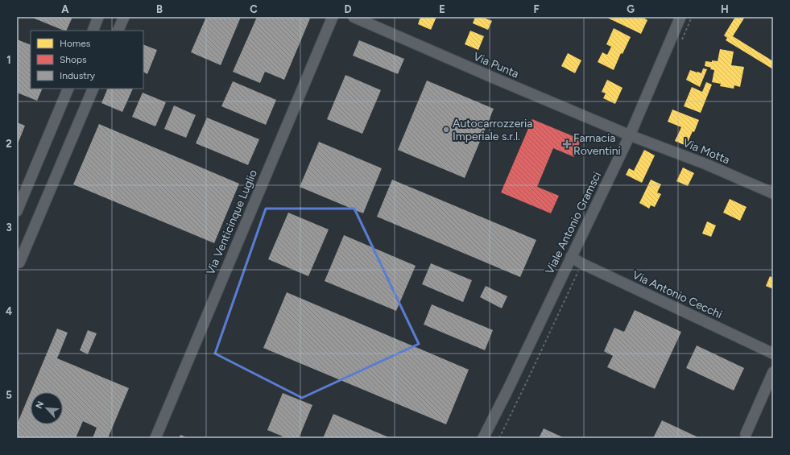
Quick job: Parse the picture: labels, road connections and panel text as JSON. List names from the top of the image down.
{
  "streets": {
    "street": [
      "Via Punta",
      "Via Motta",
      "Via Venticinque Luglio",
      "Viale Antonio Gramsci",
      "Via Antonio Cecchi"
    ]
  },
  "crossings": [
    ["Via Punta", "Via Motta"],
    ["Via Punta", "Viale Antonio Gramsci"],
    ["Via Motta", "Viale Antonio Gramsci"],
    ["Viale Antonio Gramsci", "Via Antonio Cecchi"]
  ],
  "places": {
    "other": ["Autocarrozzeria Imperiale s.r.l."],
    "health": ["Farnacia Roventini"]
  },
  "legend": ["Homes", "Shops", "Industry"],
  "north": "top left",
  "grid": {
    "columns": [
      "A",
      "B",
      "C",
      "D",
      "E",
      "F",
      "G",
      "H"
    ],
    "rows": [
      "1",
      "2",
      "3",
      "4",
      "5"
    ]
  }
}
